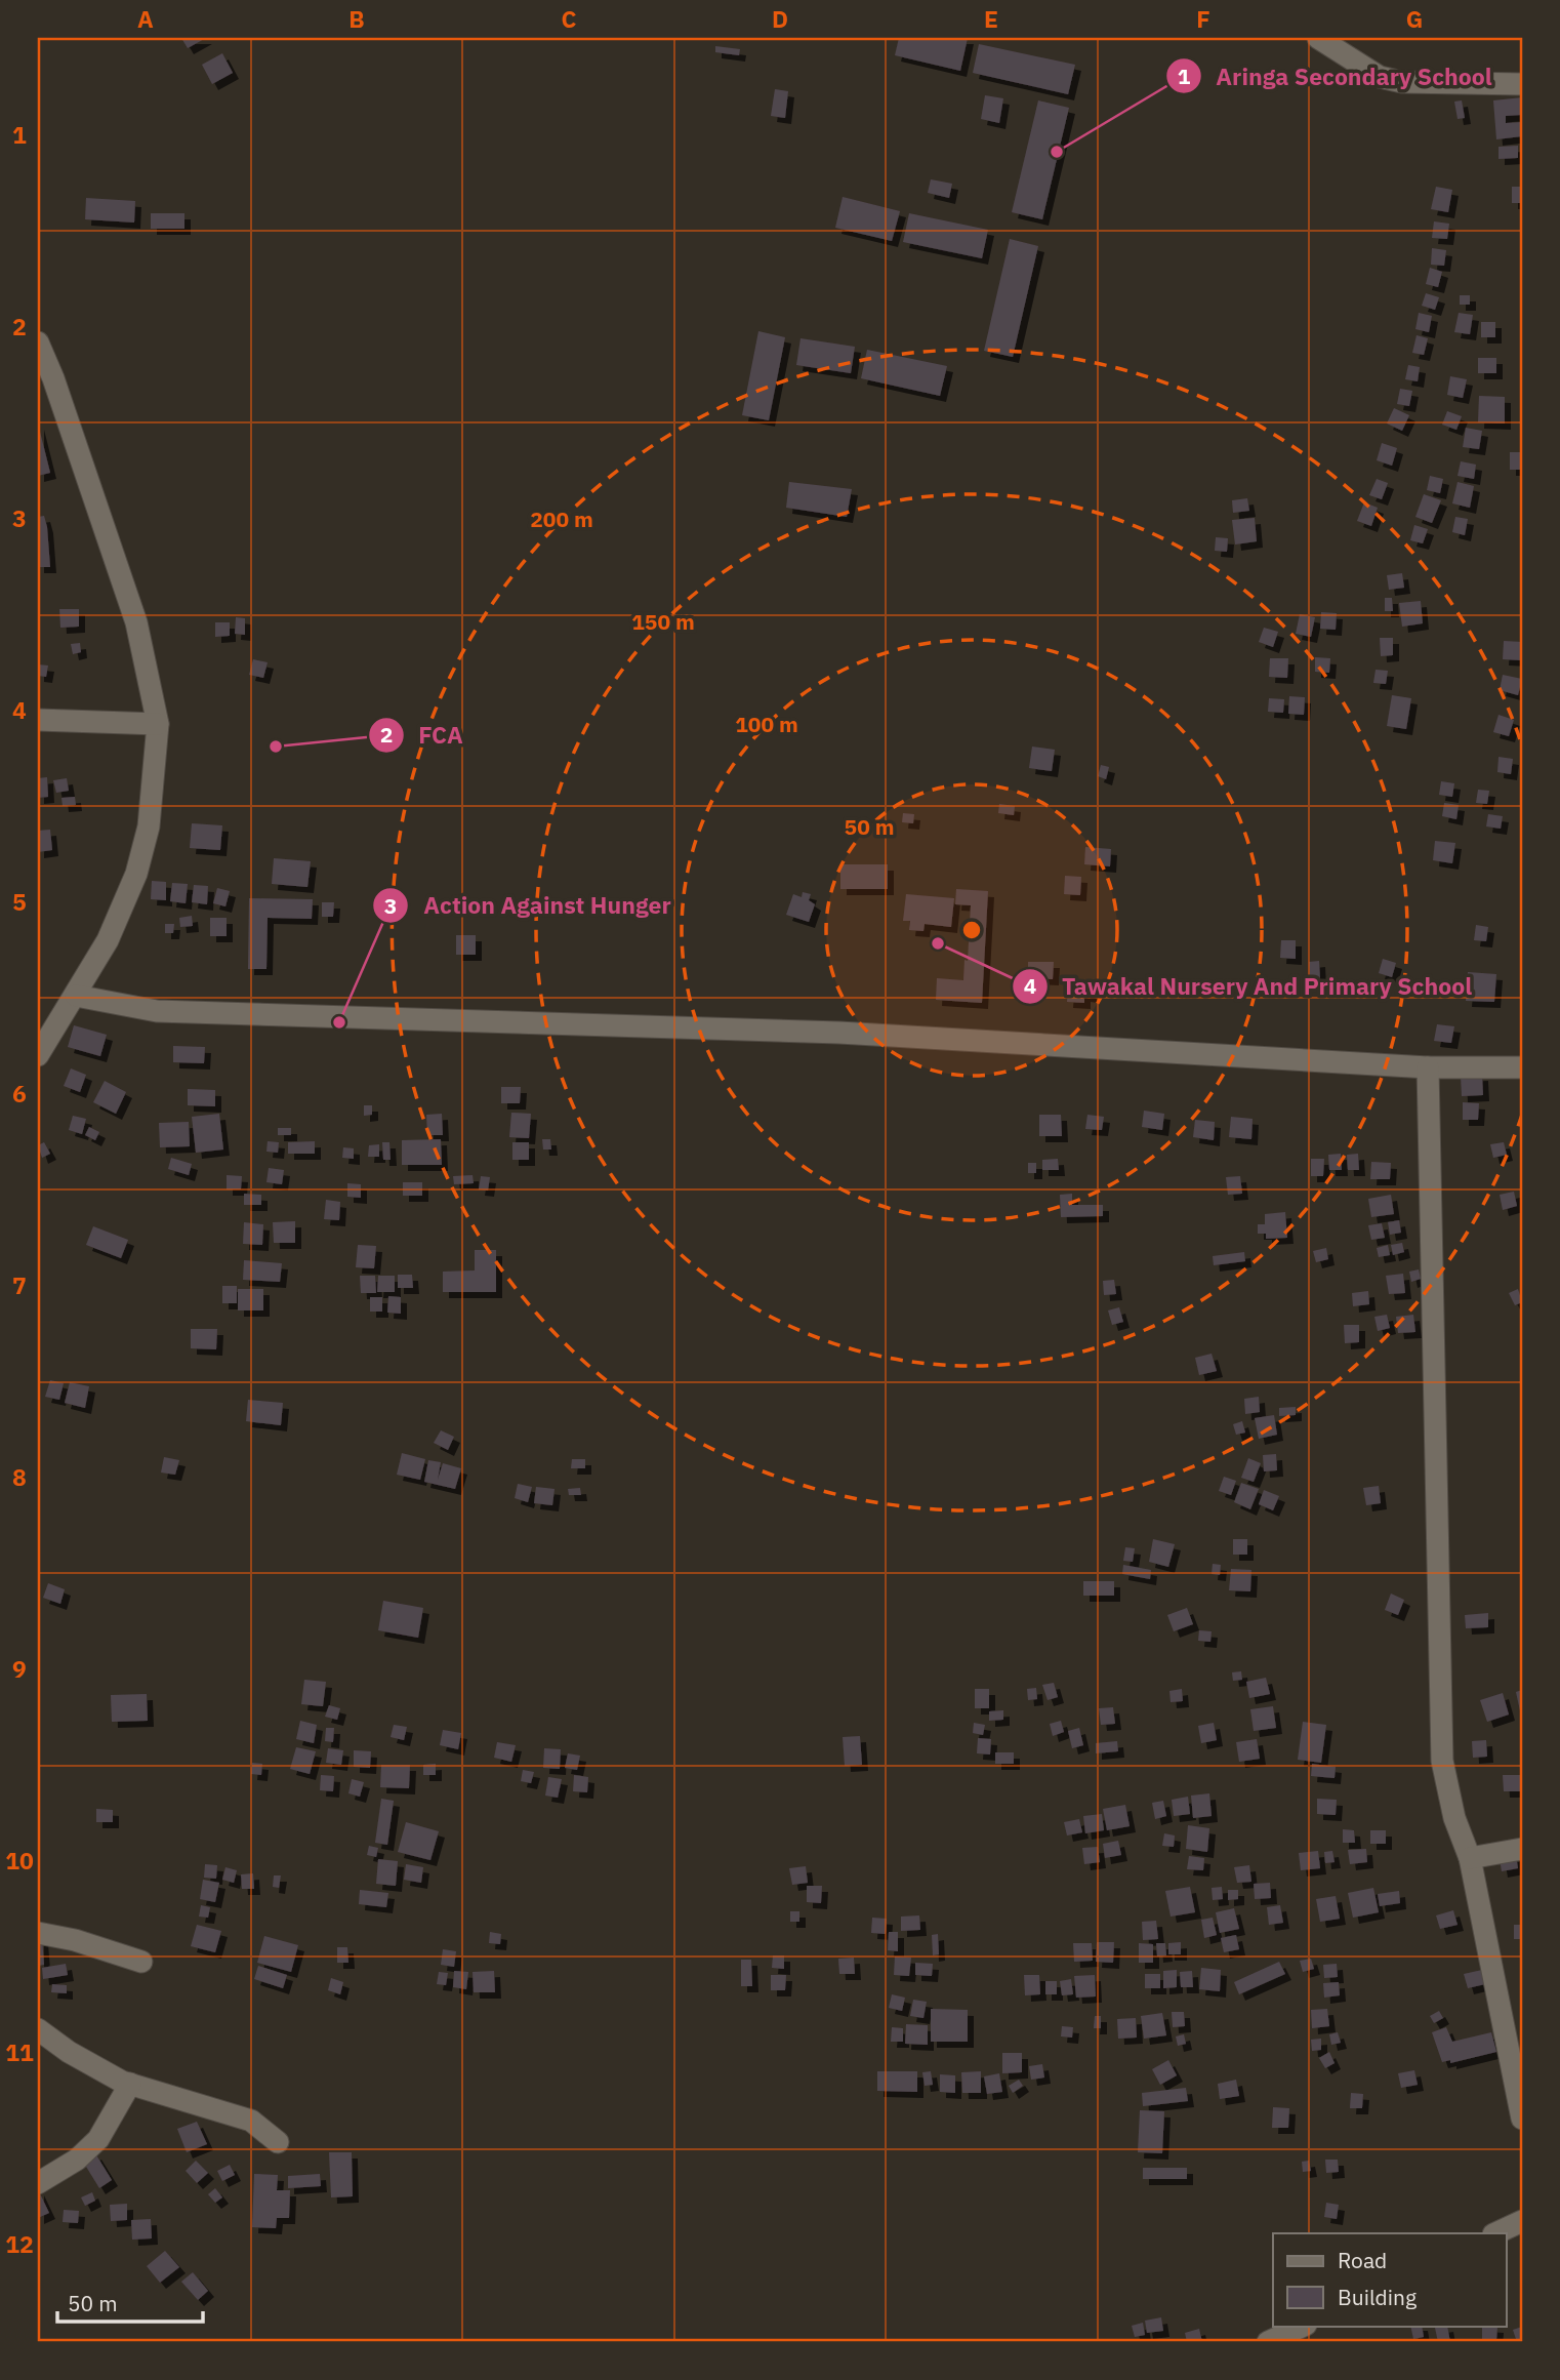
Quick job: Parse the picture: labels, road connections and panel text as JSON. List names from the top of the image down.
{
  "places": [
    "Aringa Secondary School",
    "FCA",
    "Tawakal Nursery And Primary School",
    "Action Against Hunger"
  ],
  "legend": ["Road", "Building"],
  "scale_bar": "50 m",
  "grid": {
    "columns": [
      "A",
      "B",
      "C",
      "D",
      "E",
      "F",
      "G"
    ],
    "rows": [
      "1",
      "2",
      "3",
      "4",
      "5",
      "6",
      "7",
      "8",
      "9",
      "10",
      "11",
      "12"
    ]
  },
  "rings": [
    "200 m",
    "150 m",
    "100 m",
    "50 m"
  ]
}
